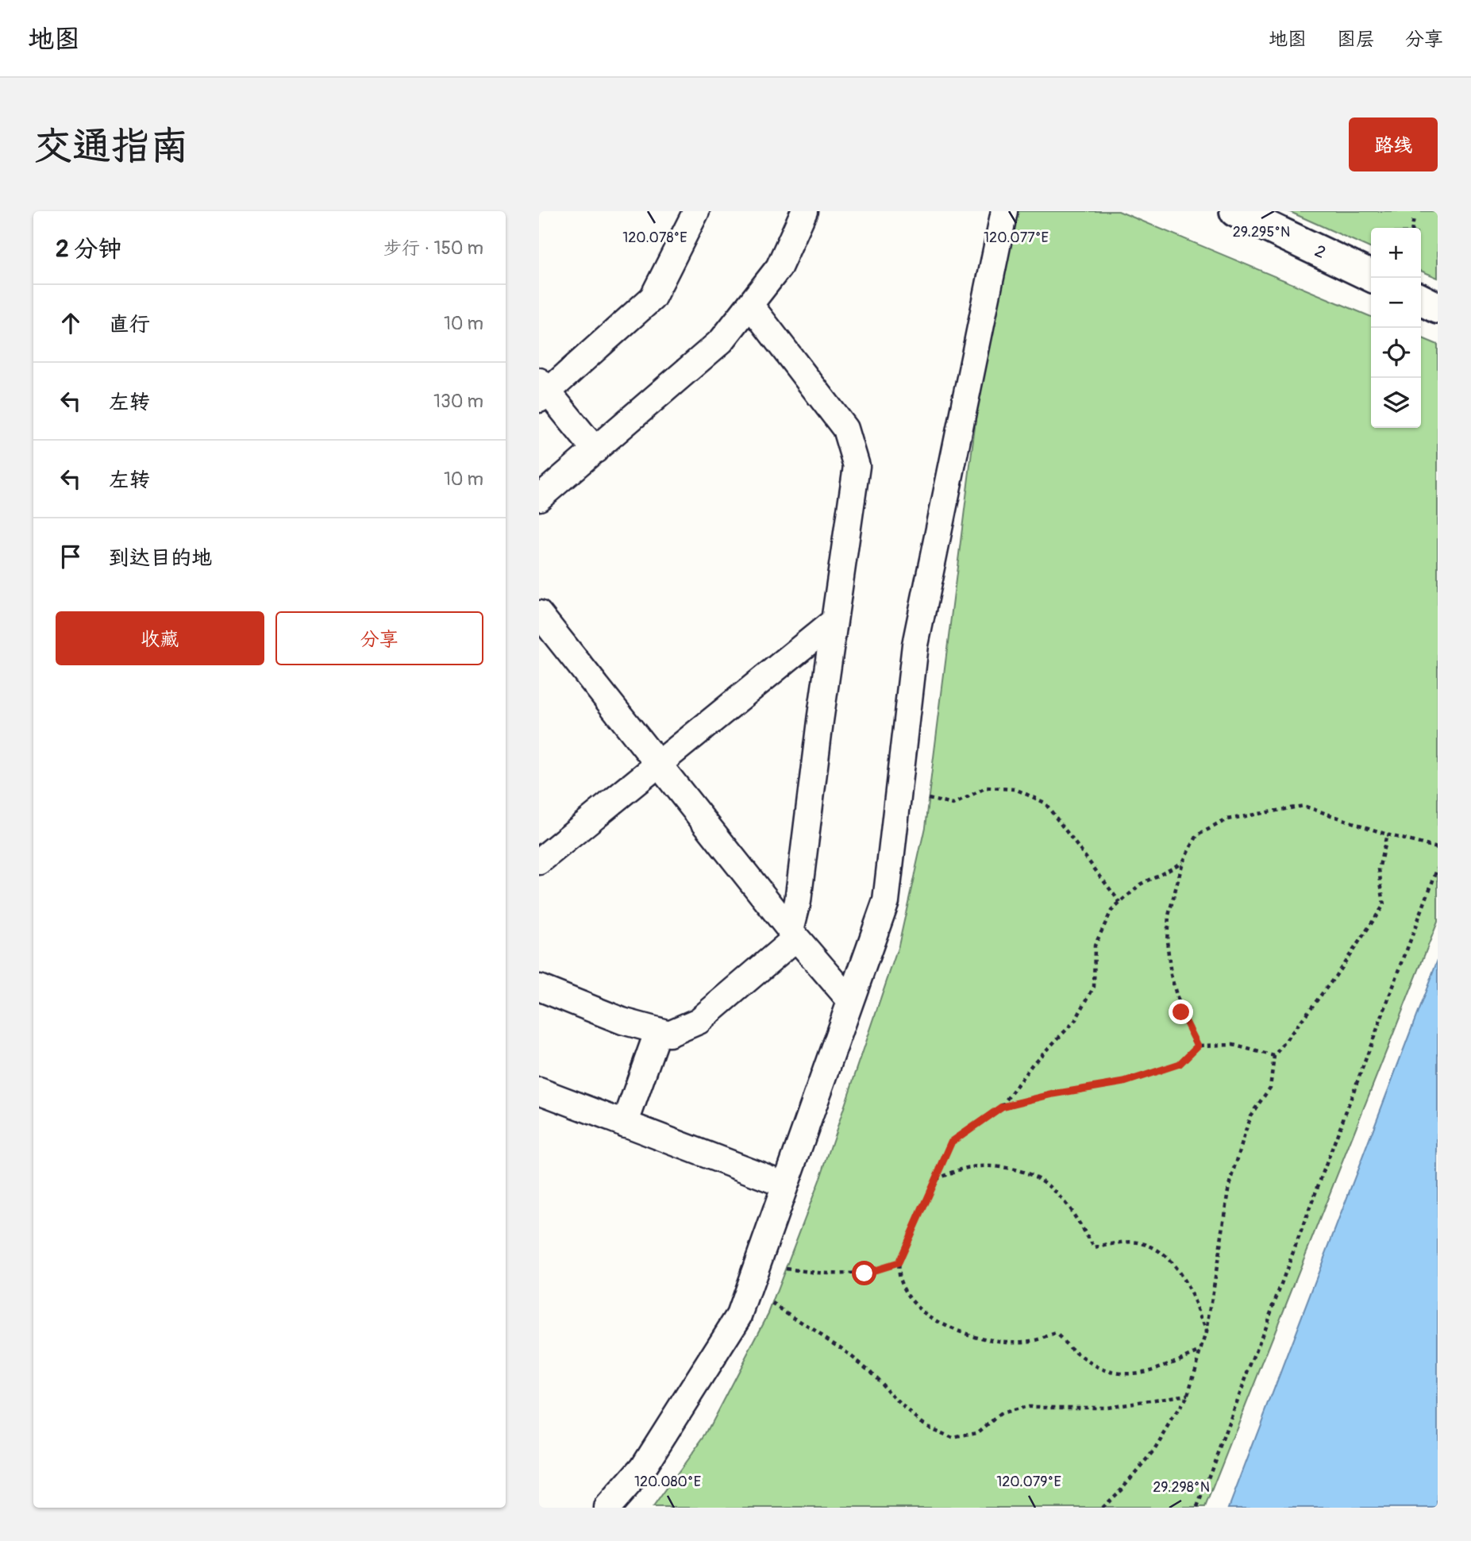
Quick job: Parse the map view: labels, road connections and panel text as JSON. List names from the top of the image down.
{
  "streets": {
    "main road": ["2"]
  },
  "page": {
    "header": "地图",
    "nav": ["地图", "图层", "分享"],
    "buttons": [
      "路线",
      ["收藏", "分享"]
    ],
    "title": "交通指南",
    "heading": ["2 分钟", "步行 · 150 m"],
    "map_buttons": ["+", "−"],
    "list": [
      ["直行", "10 m"],
      ["左转", "130 m"],
      ["左转", "10 m"],
      "到达目的地"
    ]
  },
  "coordinates": [
    "29.295°N",
    "120.078°E",
    "120.077°E",
    "120.080°E",
    "120.079°E",
    "29.298°N"
  ]
}
